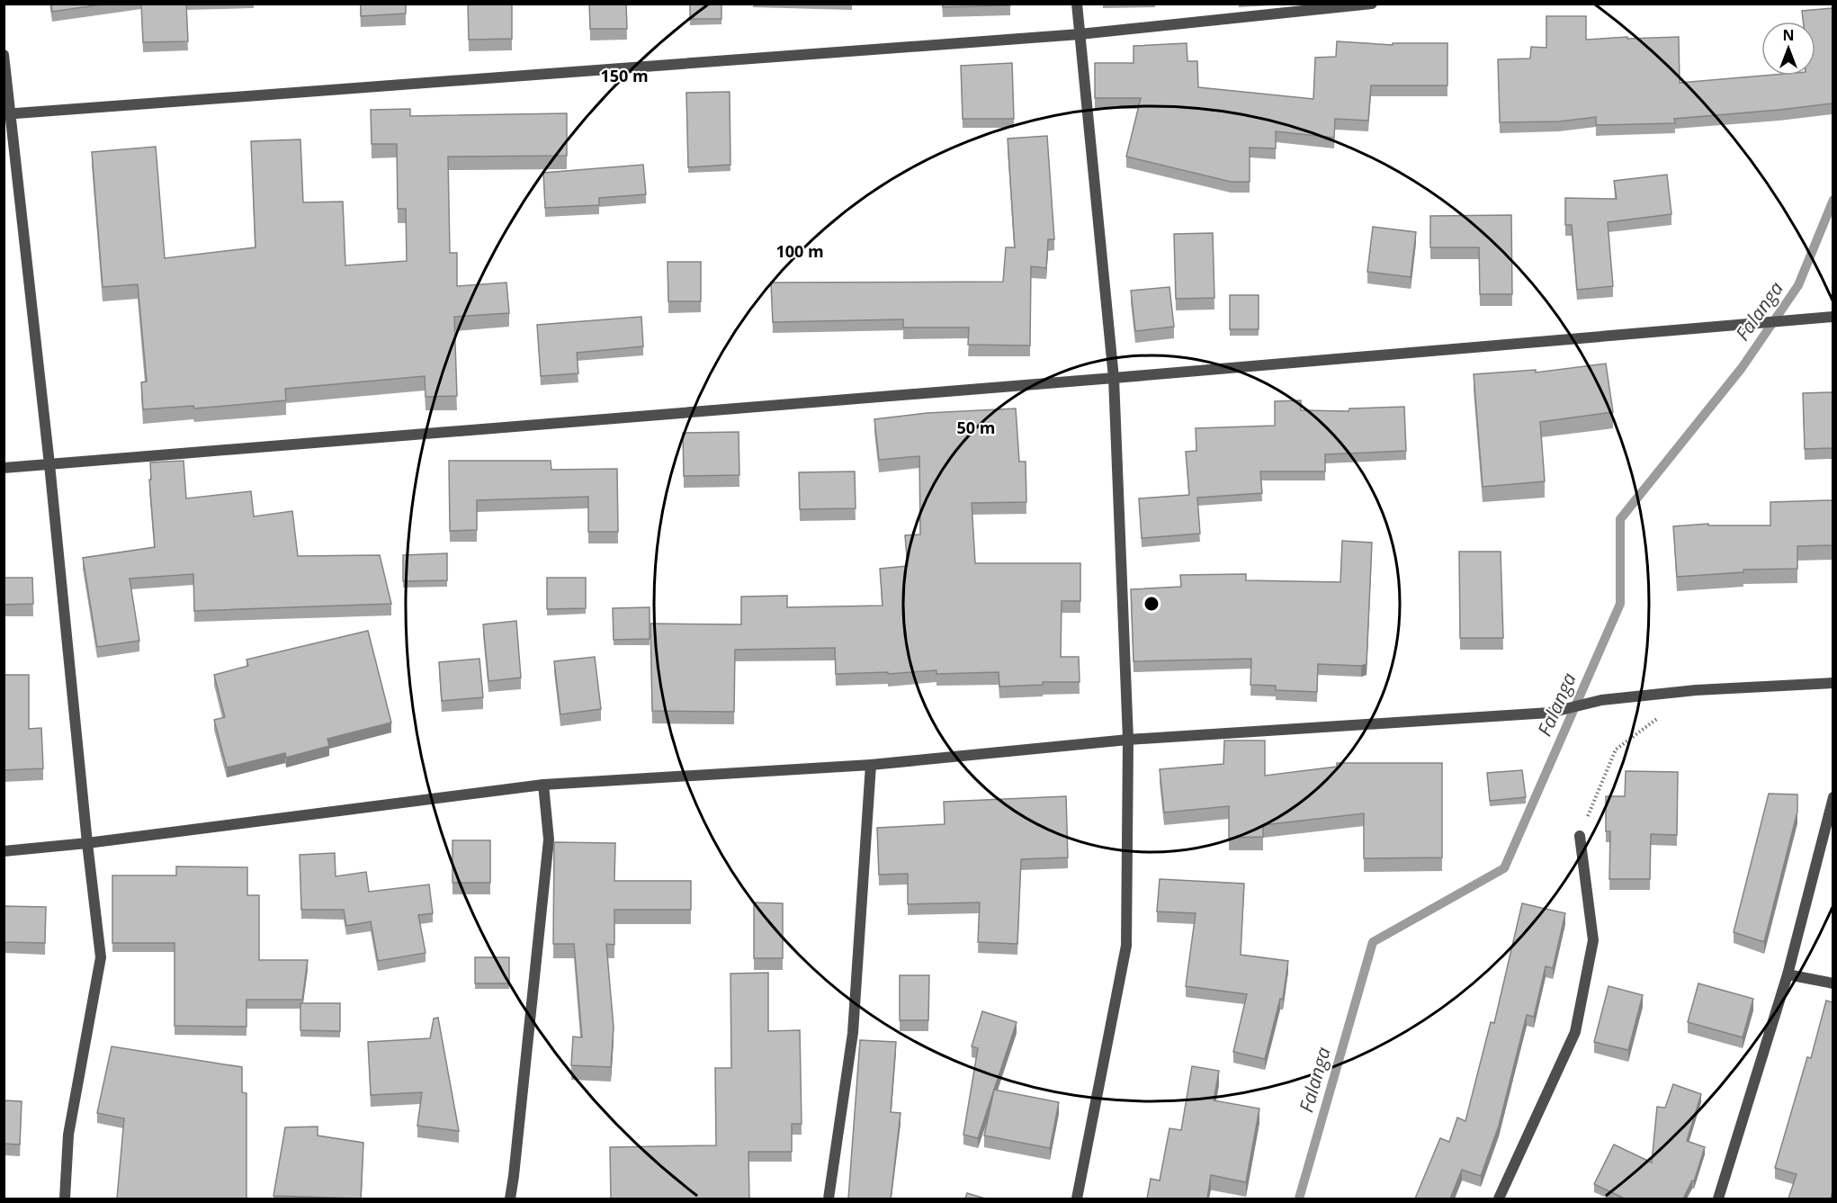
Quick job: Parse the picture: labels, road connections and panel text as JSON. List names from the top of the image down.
{
  "water": ["Falanga"],
  "north": "top",
  "rings": ["150 m", "100 m", "50 m"]
}
